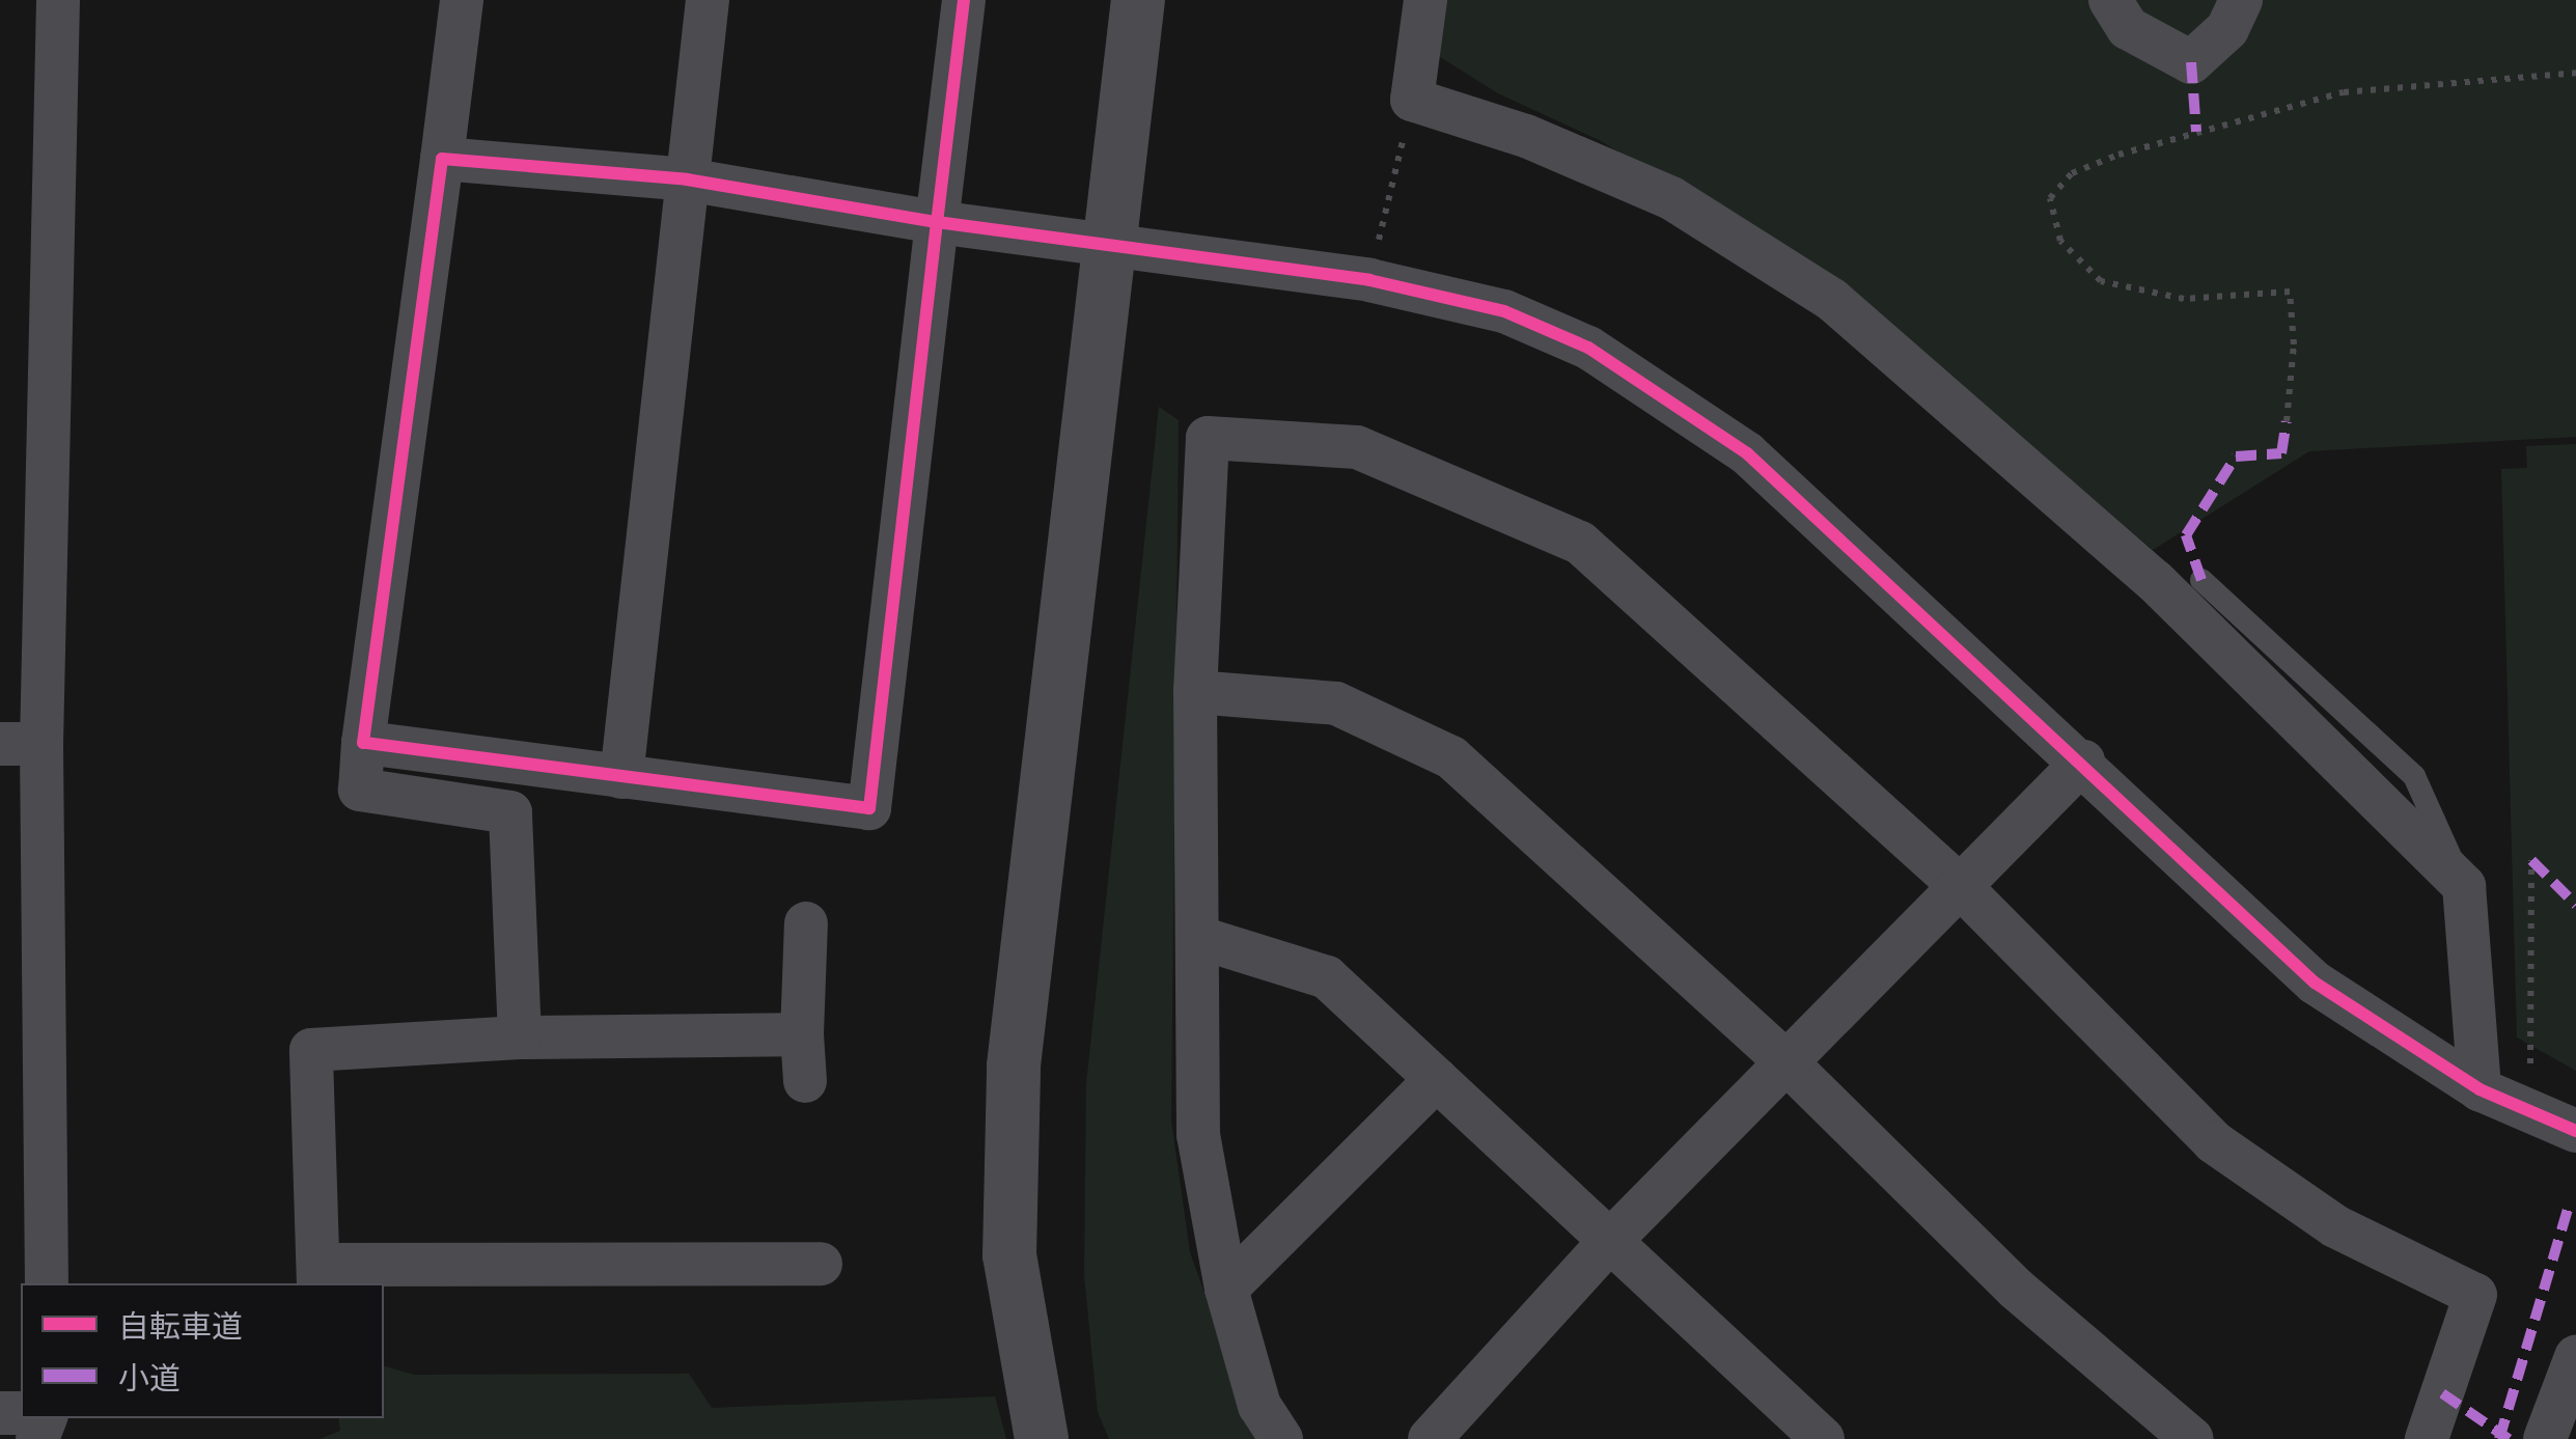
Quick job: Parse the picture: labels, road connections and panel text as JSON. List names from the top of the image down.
{
  "legend": ["自転車道", "小道"]
}
